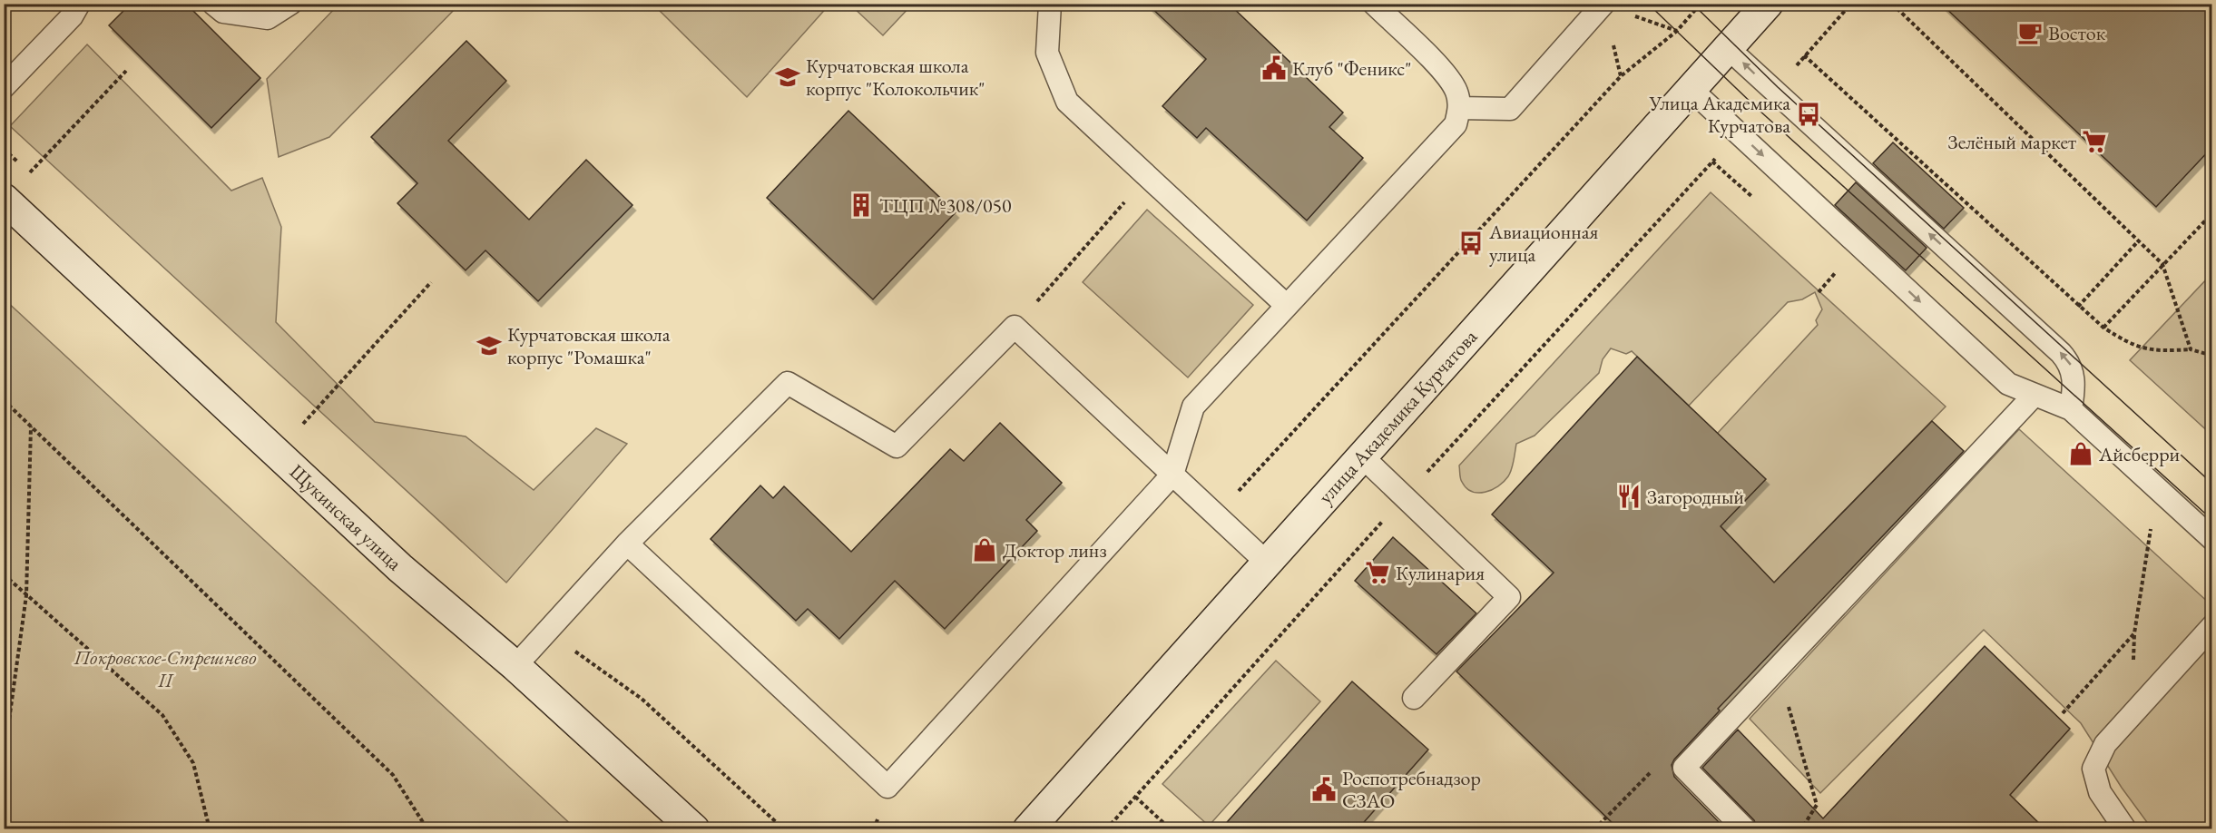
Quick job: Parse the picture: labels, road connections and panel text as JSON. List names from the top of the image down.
{
  "streets": {
    "main road": ["улица Академика Курчатова", "Щукинская улица"]
  },
  "parks": ["Покровское-Стрешнево II"],
  "places": {
    "cafe": ["Восток"],
    "public building": ["Клуб \"Феникс\"", "Роспотребнадзор СЗАО"],
    "school or university": ["Курчатовская школа корпус \"Колокольчик\"", "Курчатовская школа корпус \"Ромашка\""],
    "bus stop": ["Улица Академика Курчатова", "Авиационная улица"],
    "supermarket": ["Зелёный маркет", "Кулинария"],
    "building": ["ТЦП №308/050"],
    "shop": ["Айсберри", "Доктор линз"],
    "restaurant": ["Загородный"]
  }
}
